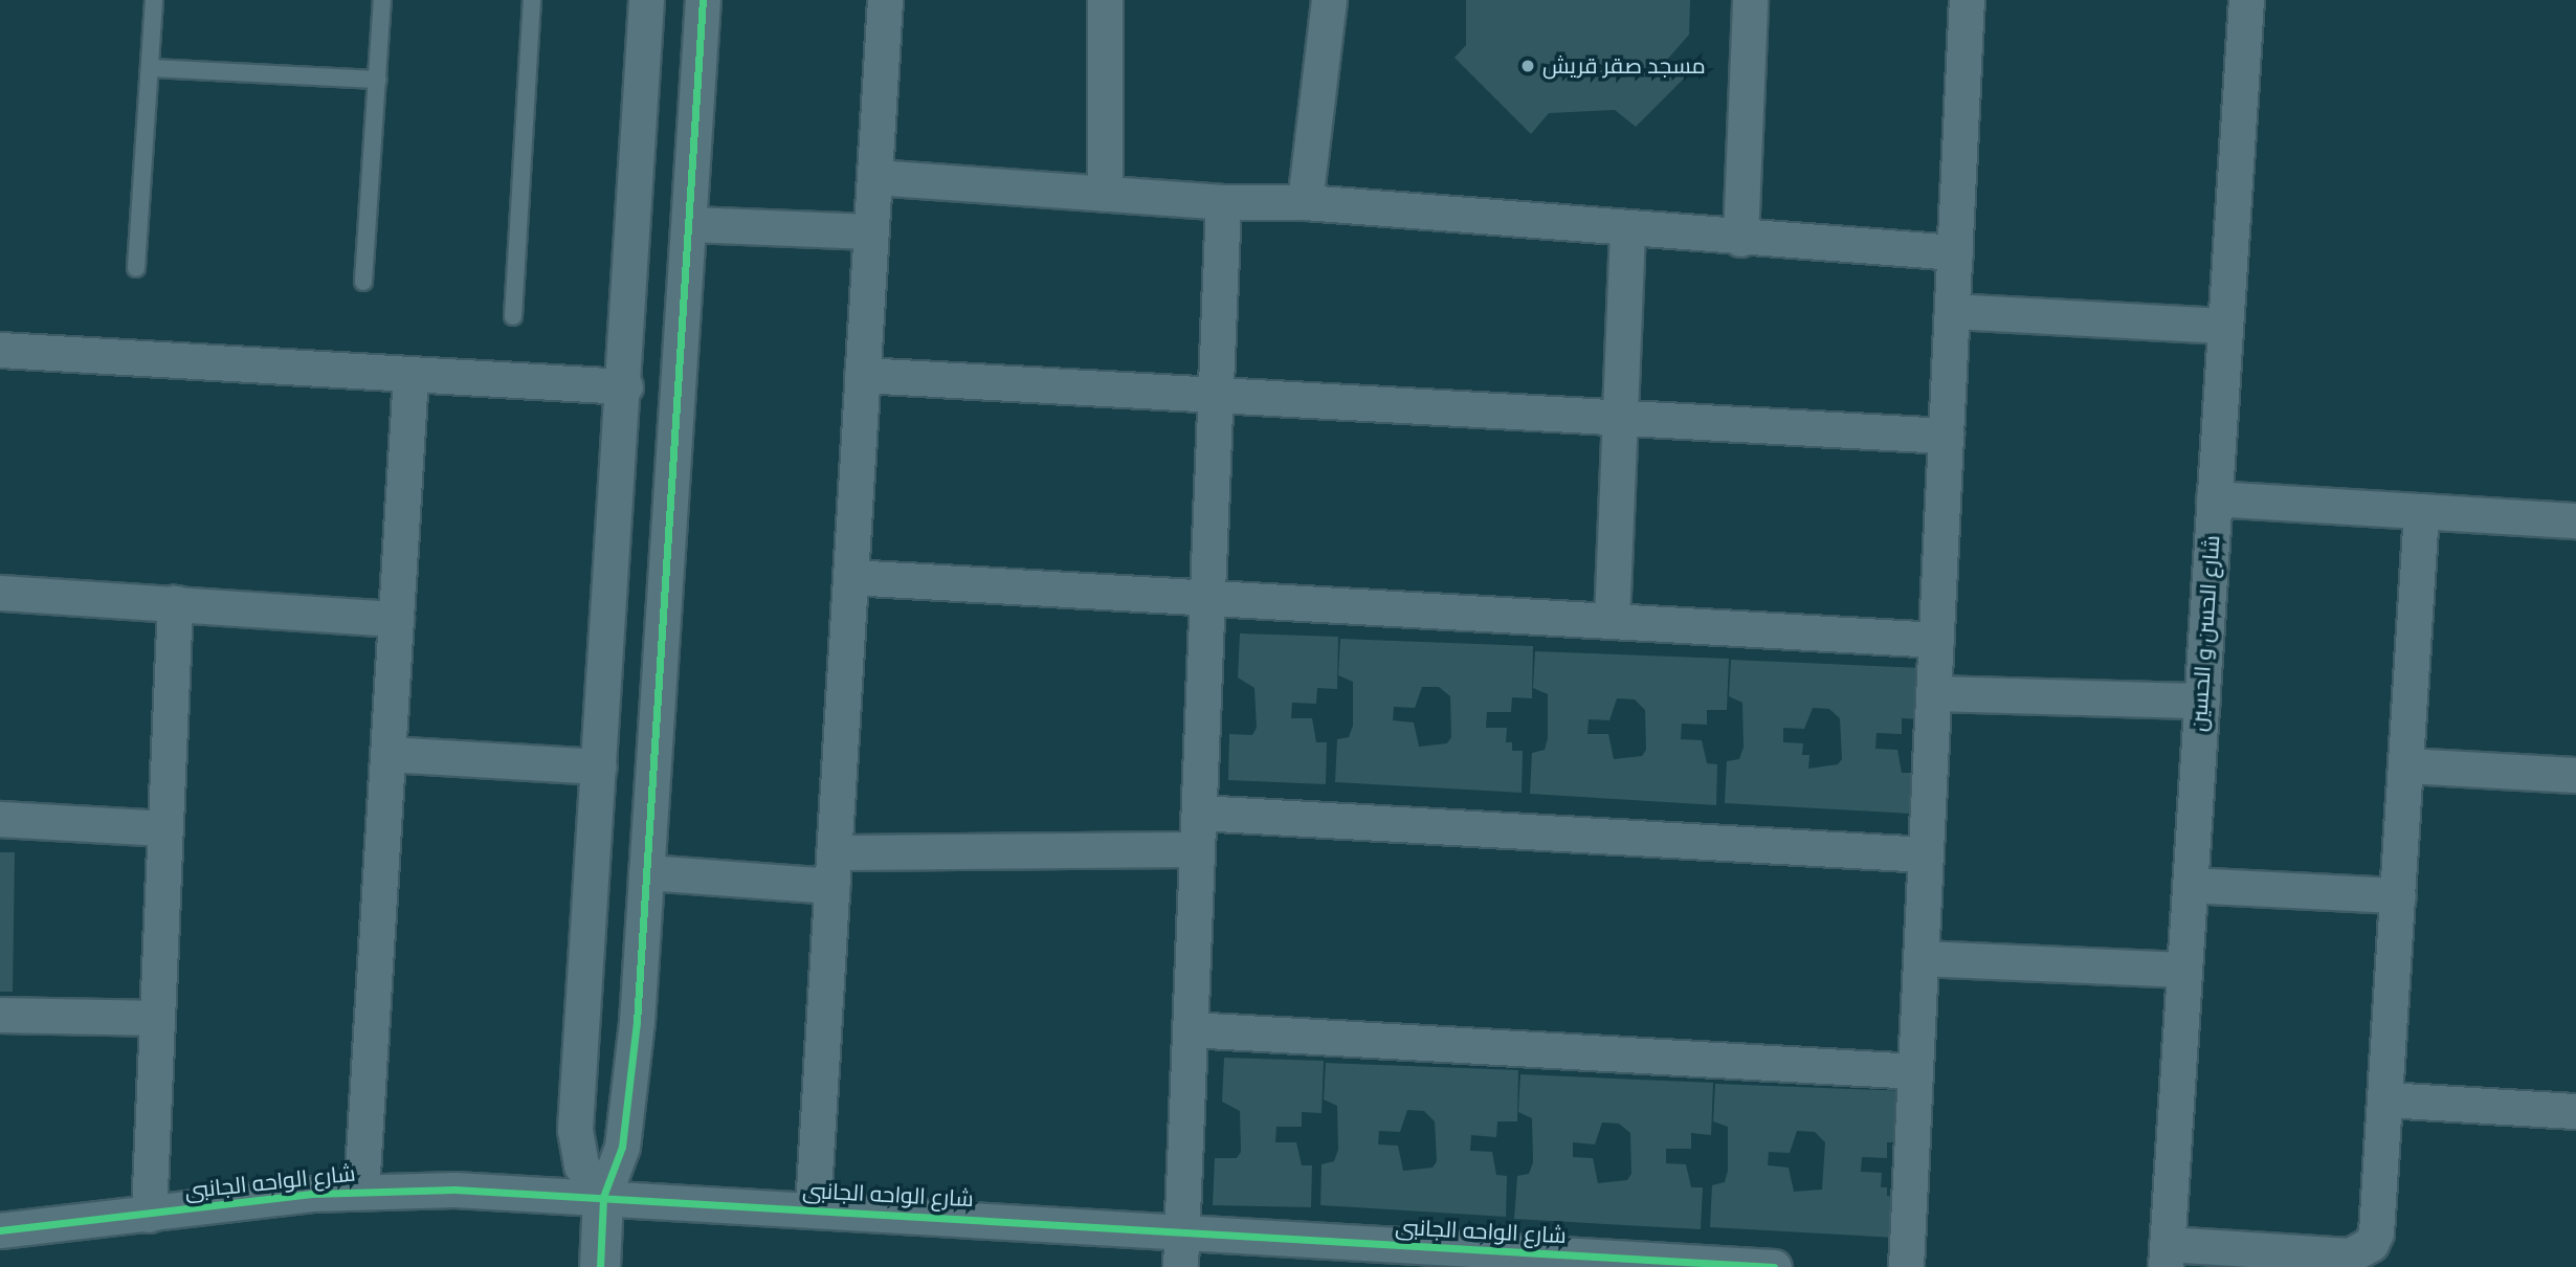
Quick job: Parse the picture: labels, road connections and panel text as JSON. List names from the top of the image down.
{
  "streets": {
    "street": ["شارع الحسن و الحسين", "شارع الواحه الجانبى"]
  },
  "places": ["مسجد صقر قريش"]
}
